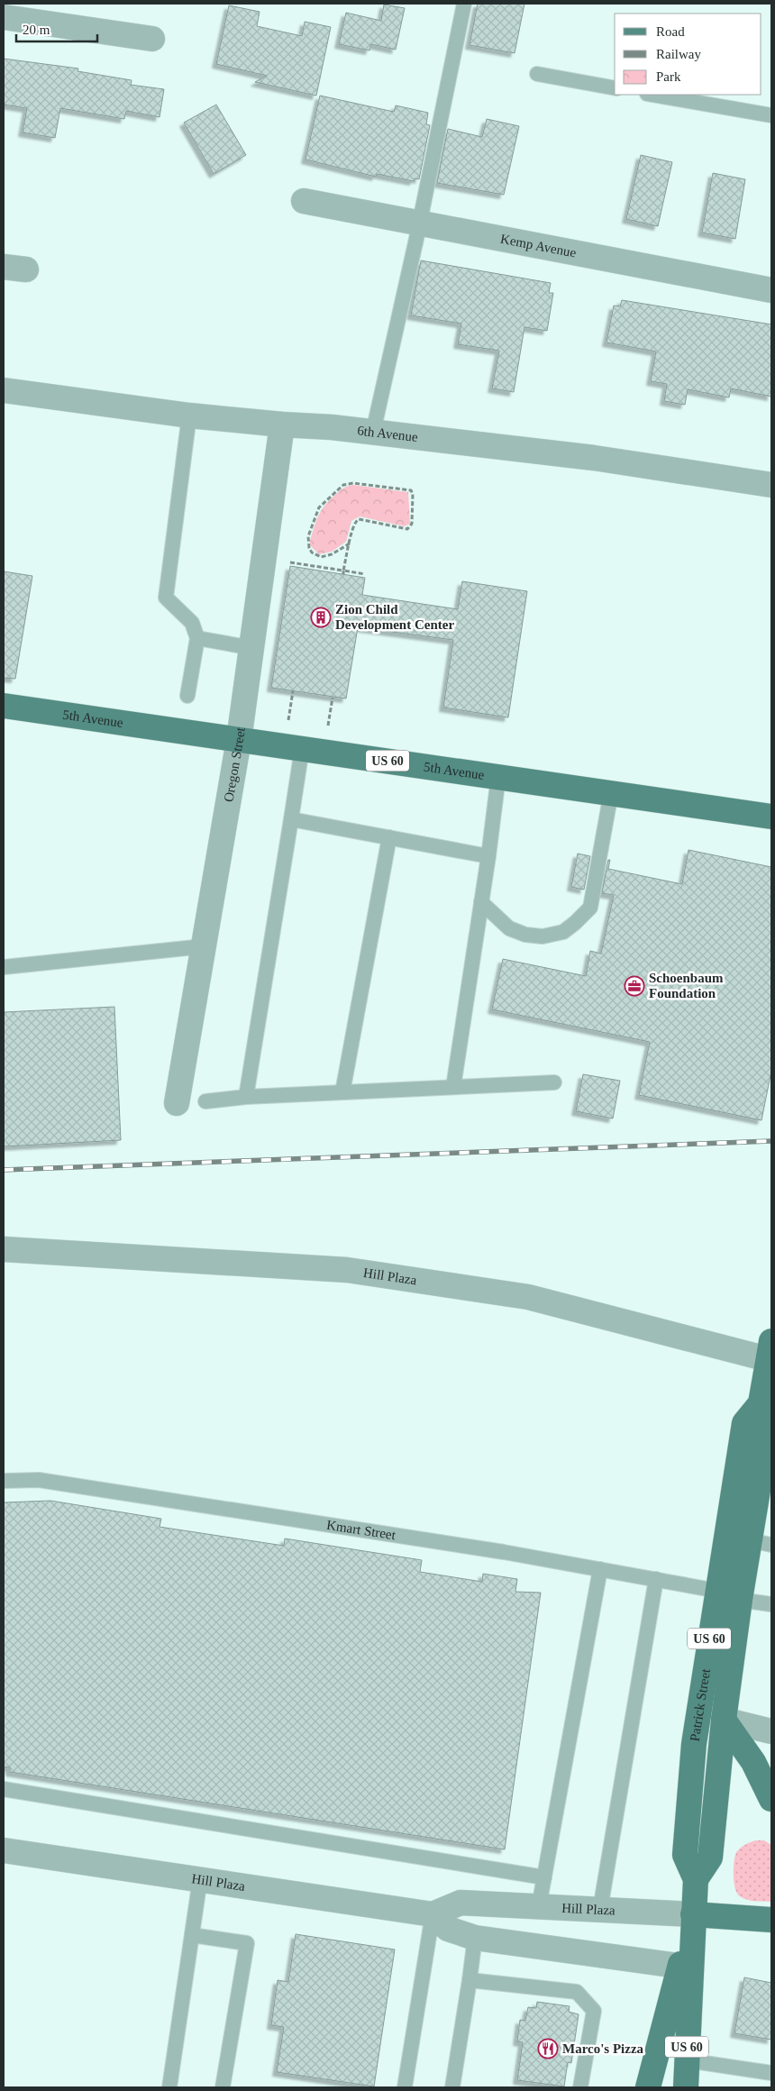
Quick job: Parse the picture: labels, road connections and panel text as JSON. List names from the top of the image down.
{
  "streets": {
    "main road": ["5th Avenue", "US 60", "Patrick Street"],
    "street": [
      "Kemp Avenue",
      "6th Avenue",
      "Oregon Street",
      "Hill Plaza"
    ],
    "lane": ["Kmart Street"]
  },
  "crossings": [
    ["6th Avenue", "Oregon Street"],
    ["5th Avenue", "Oregon Street"],
    ["US 60", "Patrick Street"],
    ["Hill Plaza", "Patrick Street"],
    ["Kmart Street", "Patrick Street"]
  ],
  "places": {
    "building": ["Zion Child Development Center"],
    "office": ["Schoenbaum Foundation"],
    "restaurant": ["Marco's Pizza"]
  },
  "legend": ["Road", "Railway", "Park"],
  "scale_bar": "20 m"
}
